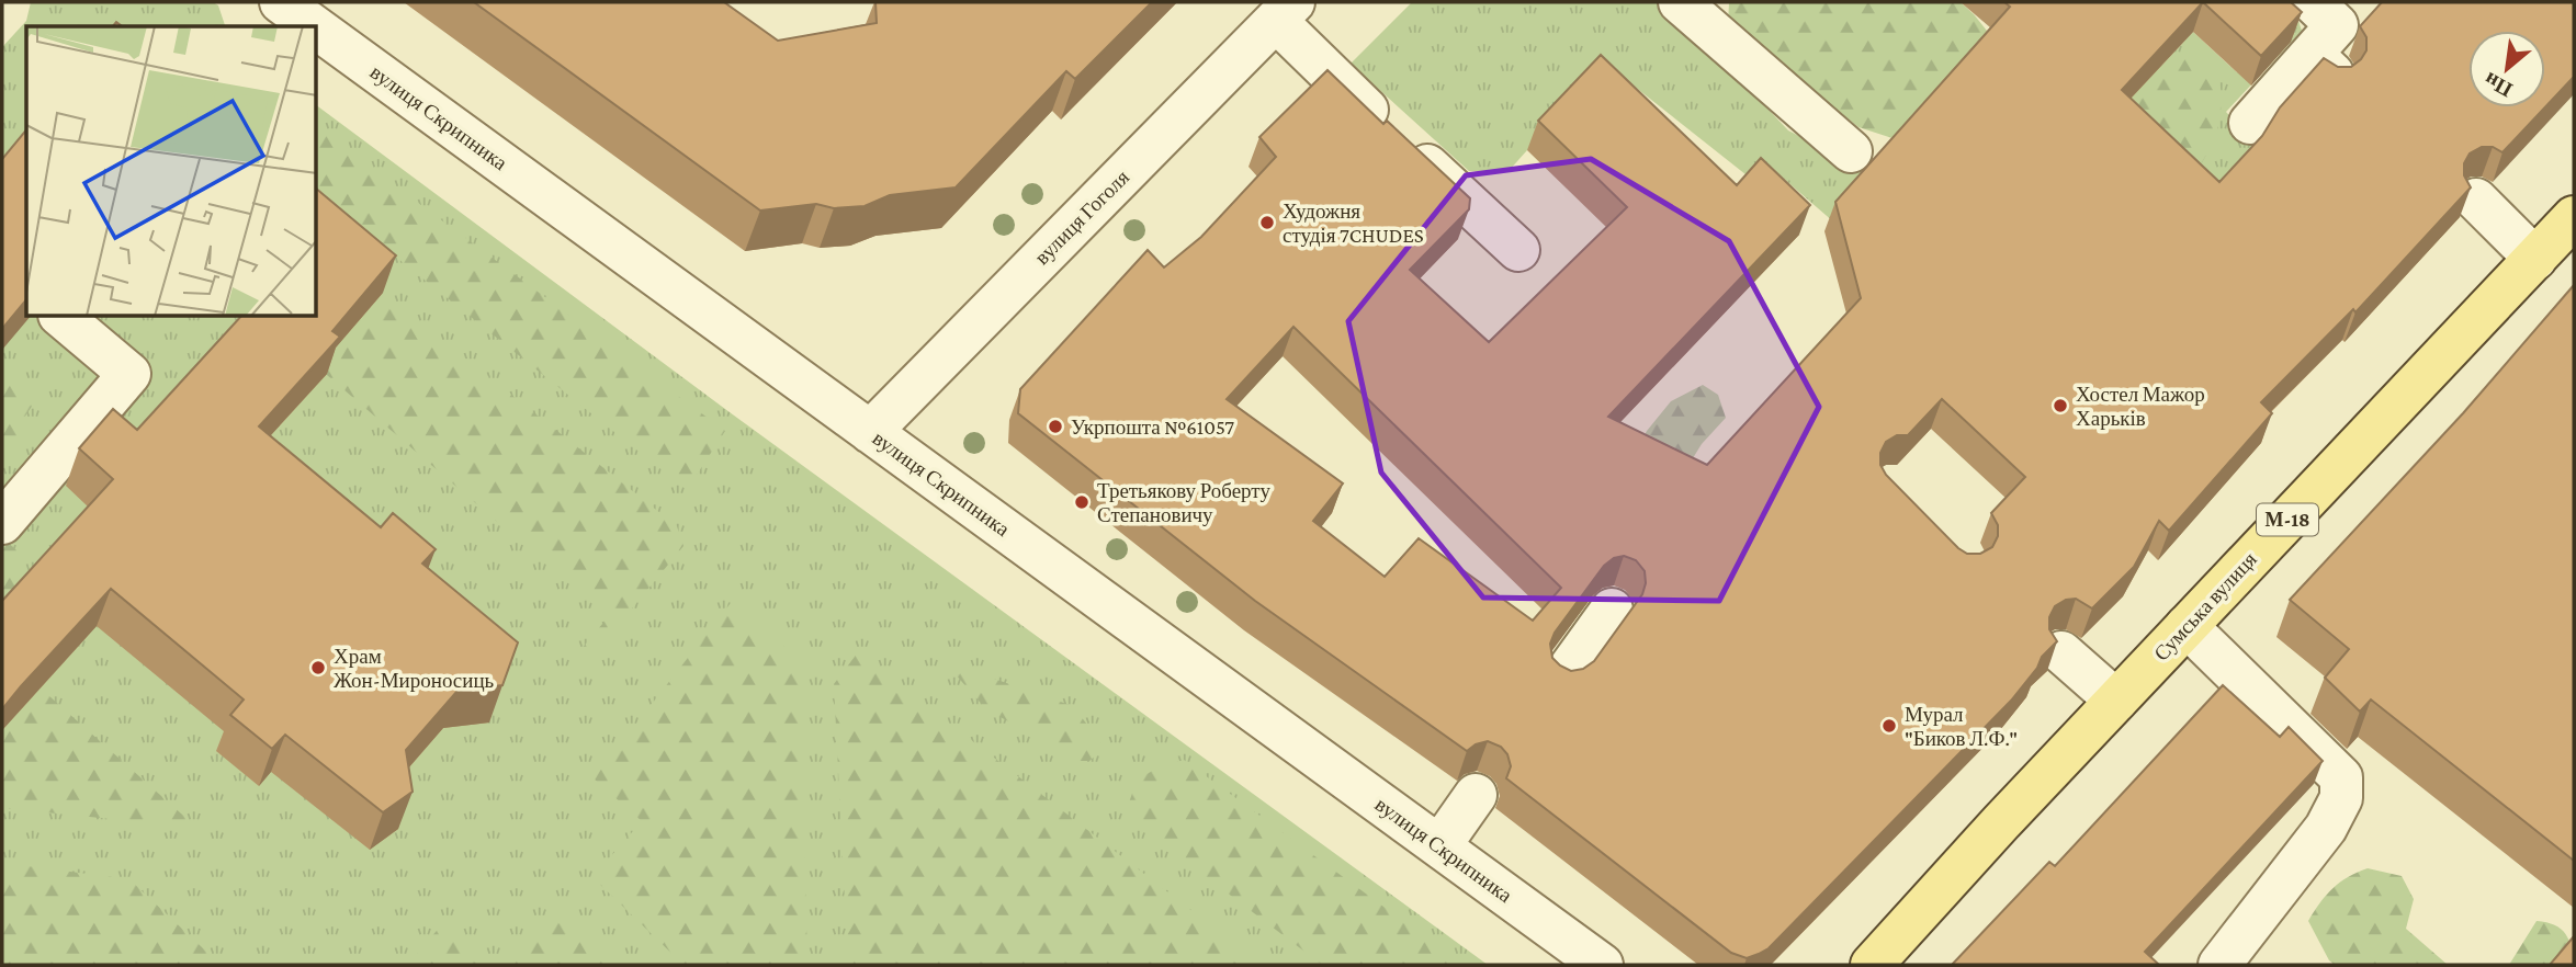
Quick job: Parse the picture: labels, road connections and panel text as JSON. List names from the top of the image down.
{
  "streets": {
    "main road": ["М-18", "Сумська вулиця"],
    "street": ["вулиця Скрипника", "вулиця Гоголя"]
  },
  "crossings": [
    ["вулиця Скрипника", "вулиця Гоголя"]
  ],
  "places": [
    "Художня студія 7CHUDES",
    "Хостел Мажор Харьків",
    "Укрпошта №61057",
    "Третьякову Роберту Степановичу",
    "Храм Жон-Мироносиць",
    "Мурал \"Биков Л.Ф.\""
  ],
  "north": "bottom left"
}
